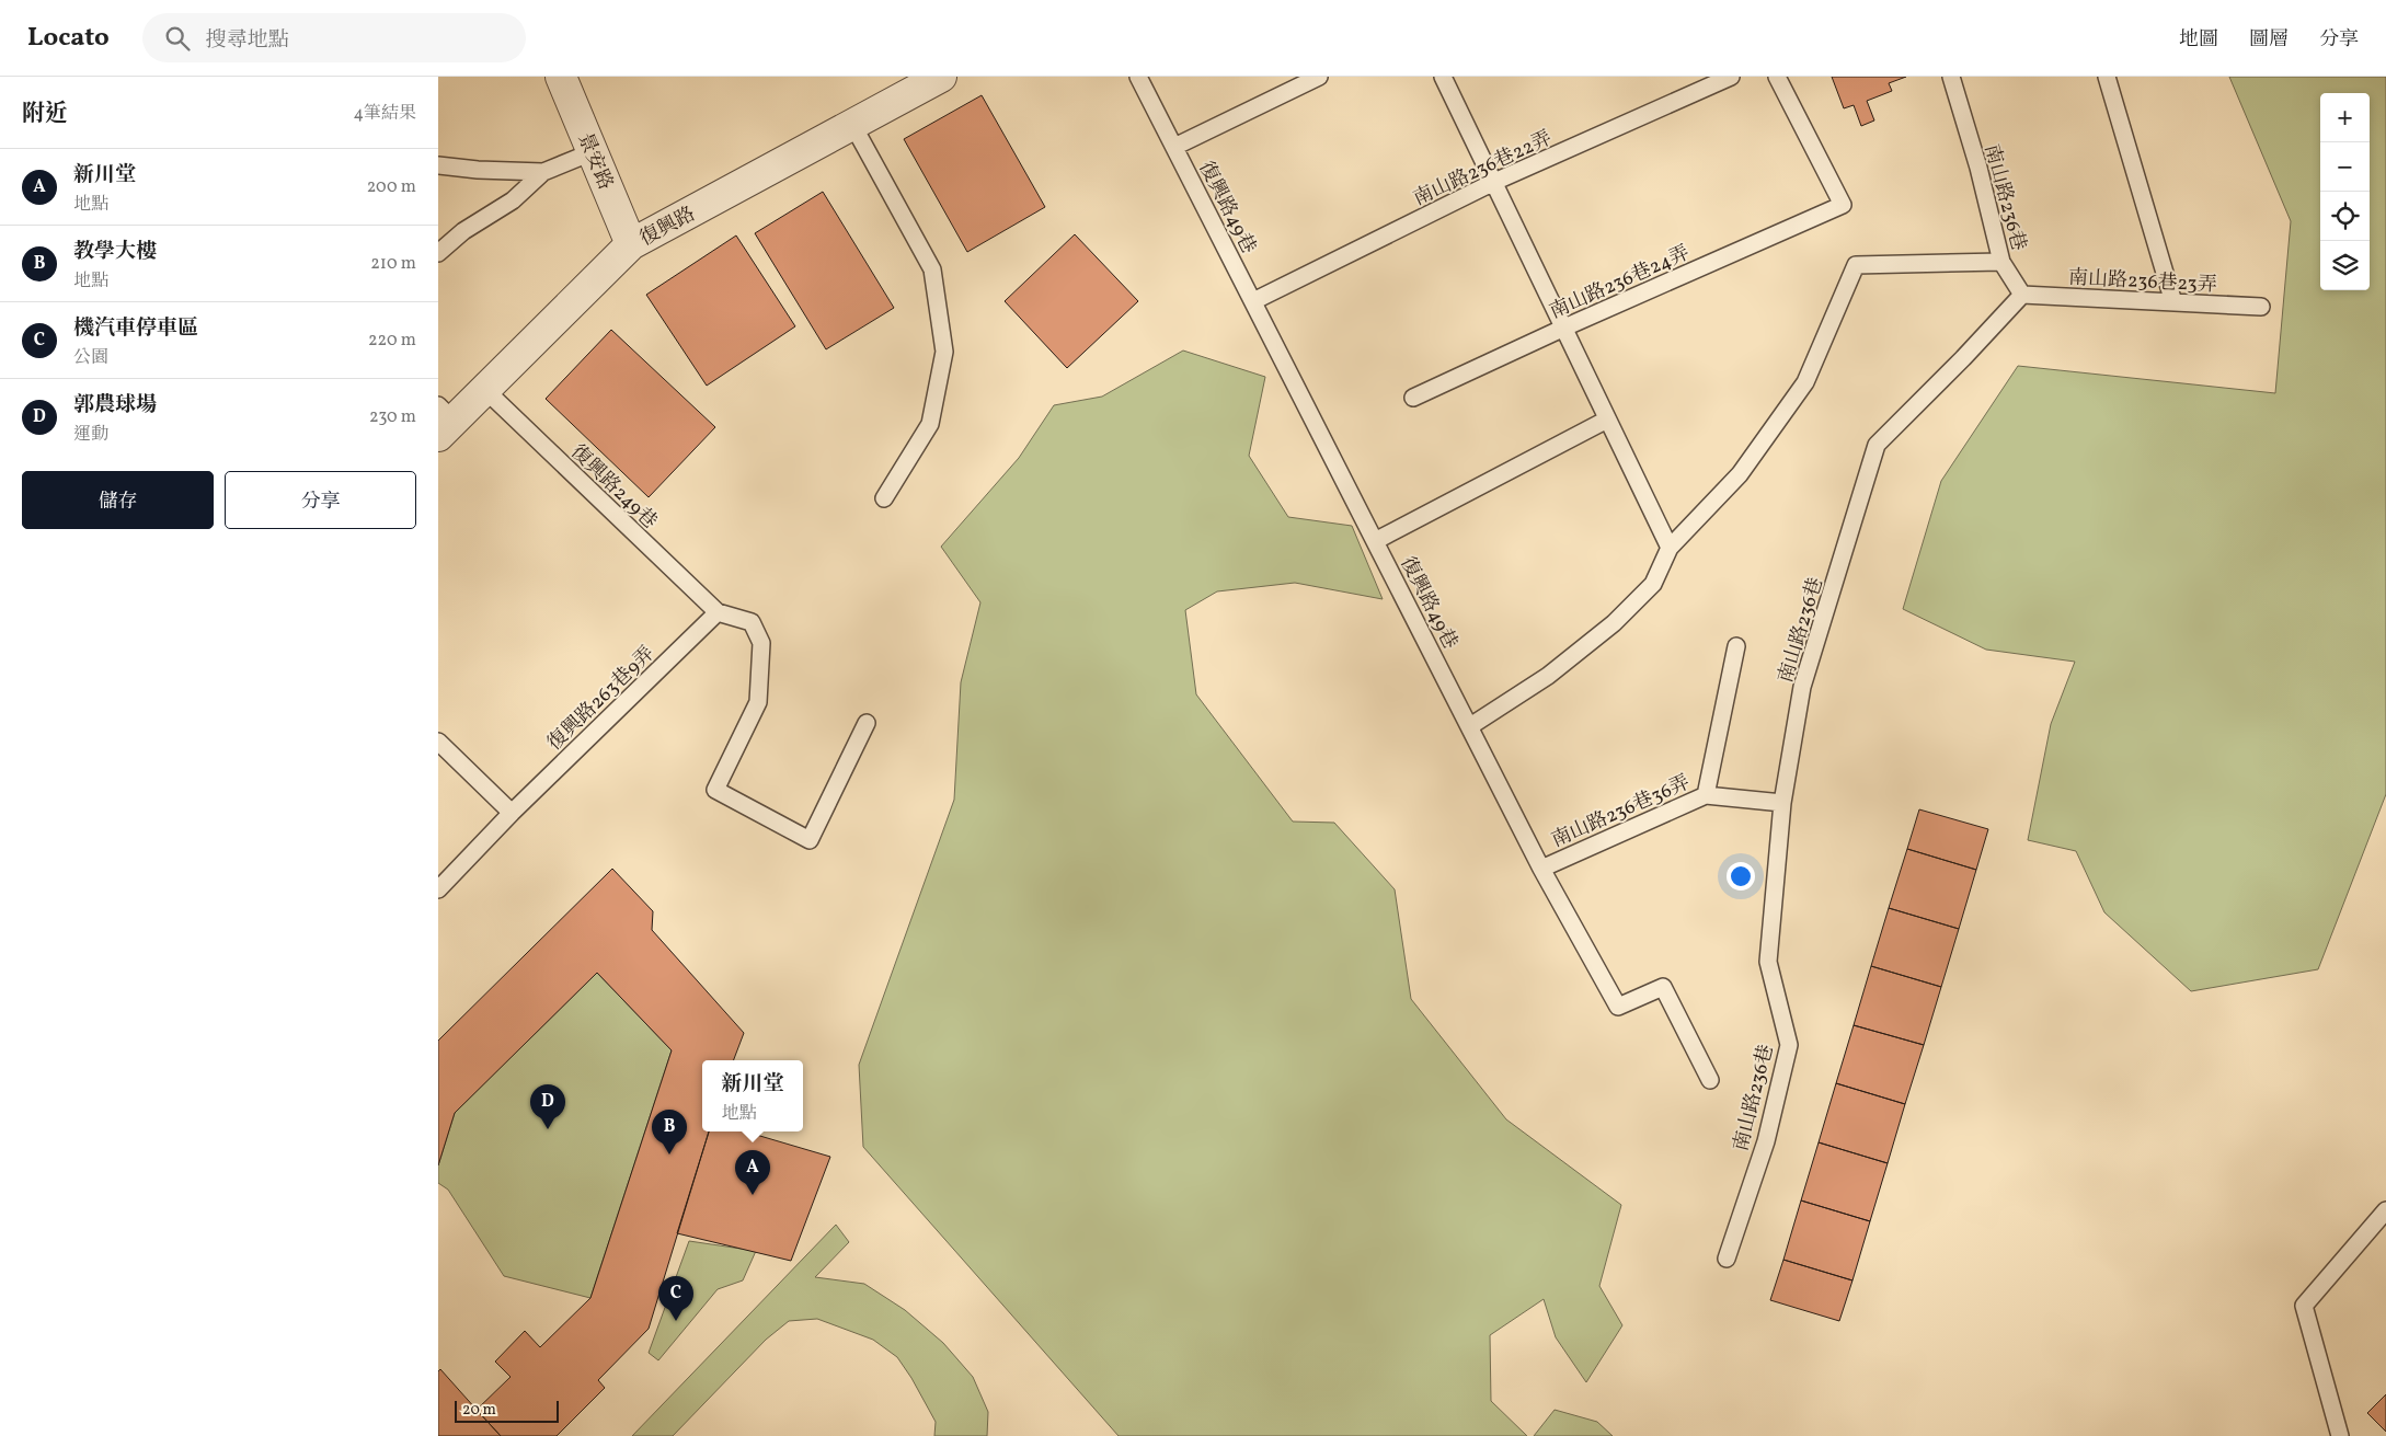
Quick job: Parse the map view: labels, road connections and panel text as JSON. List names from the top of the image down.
{
  "streets": {
    "street": ["景安路", "復興路"],
    "lane": [
      "南山路236巷22弄",
      "南山路236巷",
      "復興路49巷",
      "南山路236巷23弄",
      "南山路236巷24弄",
      "復興路249巷",
      "復興路263巷9弄",
      "南山路236巷36弄"
    ]
  },
  "crossings": [
    ["景安路", "復興路"],
    ["南山路236巷22弄", "復興路49巷"],
    ["南山路236巷", "南山路236巷23弄"],
    ["南山路236巷", "南山路236巷36弄"],
    ["復興路49巷", "南山路236巷36弄"],
    ["復興路", "復興路249巷"],
    ["復興路249巷", "復興路263巷9弄"]
  ],
  "scale_bar": "20 m",
  "page": {
    "header": "Locato",
    "search": "搜尋地點",
    "nav": ["地圖", "圖層", "分享"],
    "heading": ["附近", "4筆結果"],
    "map_buttons": ["+", "−"],
    "list": [
      {
        "mark": "A",
        "name": "新川堂",
        "note": "地點",
        "value": "200 m"
      },
      {
        "mark": "B",
        "name": "教學大樓",
        "note": "地點",
        "value": "210 m"
      },
      {
        "mark": "C",
        "name": "機汽車停車區",
        "note": "公園",
        "value": "220 m"
      },
      {
        "mark": "D",
        "name": "郭農球場",
        "note": "運動",
        "value": "230 m"
      }
    ],
    "buttons": ["儲存", "分享"],
    "popup": ["新川堂", "地點"],
    "pins": [
      "D",
      "B",
      "A",
      "C"
    ],
    "scale": "20 m"
  }
}
